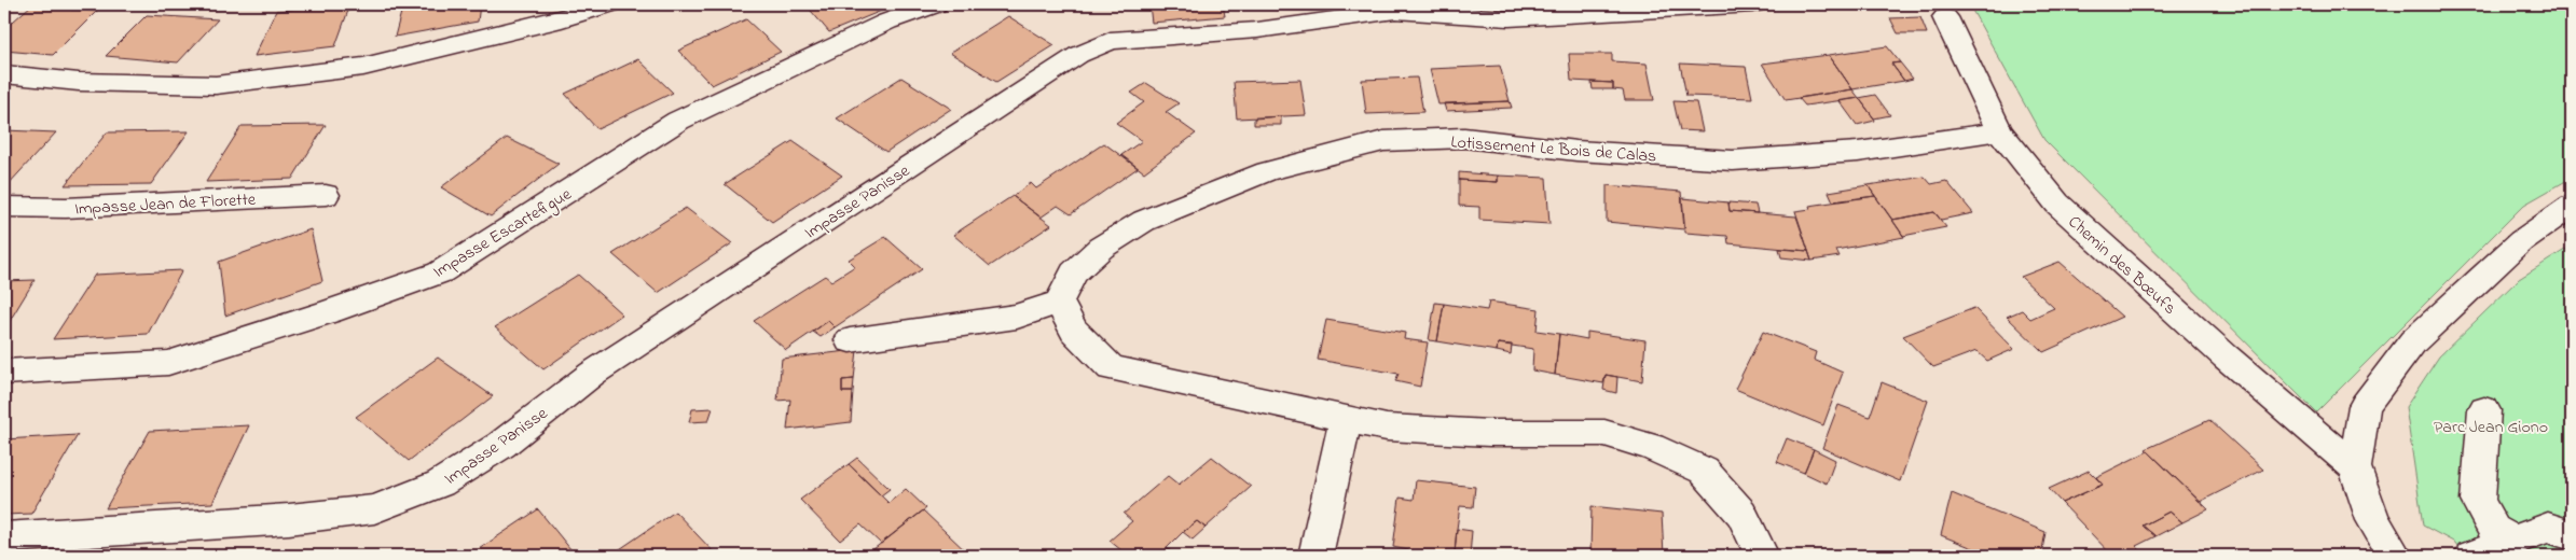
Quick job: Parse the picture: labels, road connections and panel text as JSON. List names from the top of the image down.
{
  "streets": {
    "street": [
      "Lotissement Le Bois de Calas",
      "Impasse Panisse",
      "Impasse Jean de Florette",
      "Impasse Escartefigue",
      "Chemin des Bœufs"
    ]
  },
  "crossings": [
    ["Lotissement Le Bois de Calas", "Chemin des Bœufs"]
  ],
  "parks": ["Parc Jean Giono"]
}
